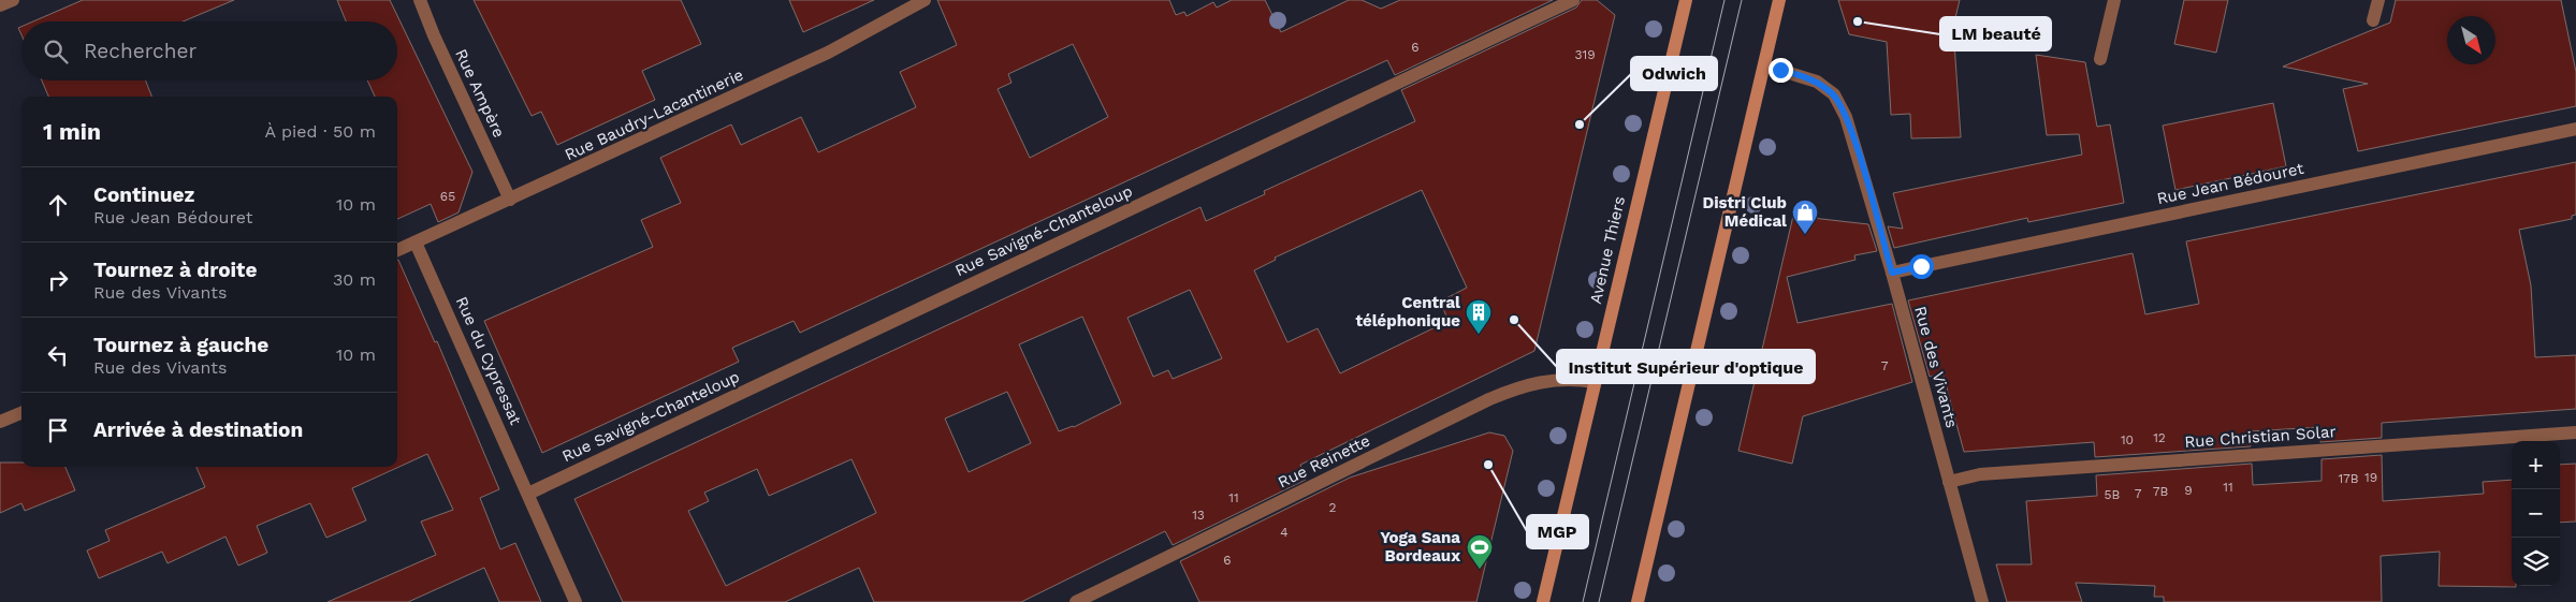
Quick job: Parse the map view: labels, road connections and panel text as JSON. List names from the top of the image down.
{
  "streets": {
    "main road": ["Avenue Thiers"],
    "street": [
      "Rue Ampère",
      "Rue Baudry-Lacantinerie",
      "Rue Jean Bédouret",
      "Rue Savigné-Chanteloup",
      "Rue du Cypressat",
      "Rue des Vivants",
      "Rue Christian Solar",
      "Rue Reinette"
    ]
  },
  "crossings": [
    ["Rue Ampère", "Rue Baudry-Lacantinerie"],
    ["Rue Baudry-Lacantinerie", "Rue du Cypressat"],
    ["Rue Jean Bédouret", "Rue des Vivants"],
    ["Rue Savigné-Chanteloup", "Rue du Cypressat"],
    ["Avenue Thiers", "Rue Reinette"],
    ["Rue des Vivants", "Rue Christian Solar"]
  ],
  "places": {
    "other": [
      "LM beauté",
      "Odwich",
      "Institut Supérieur d'optique",
      "MGP"
    ],
    "shop": ["Distri Club Médical"],
    "building": ["Central téléphonique"],
    "sports": ["Yoga Sana Bordeaux"]
  },
  "house_numbers": [
    "6",
    "319",
    "65",
    "7",
    "12",
    "10",
    "19",
    "17B",
    "11",
    "9",
    "7B",
    "7",
    "5B",
    "11",
    "2",
    "13",
    "4",
    "6"
  ],
  "north": "bottom right",
  "page": {
    "search": "Rechercher",
    "heading": ["1 min", "À pied · 50 m"],
    "list": [
      ["Continuez", "Rue Jean Bédouret", "10 m"],
      ["Tournez à droite", "Rue des Vivants", "30 m"],
      ["Tournez à gauche", "Rue des Vivants", "10 m"],
      "Arrivée à destination"
    ],
    "map_buttons": ["+", "−"]
  }
}
